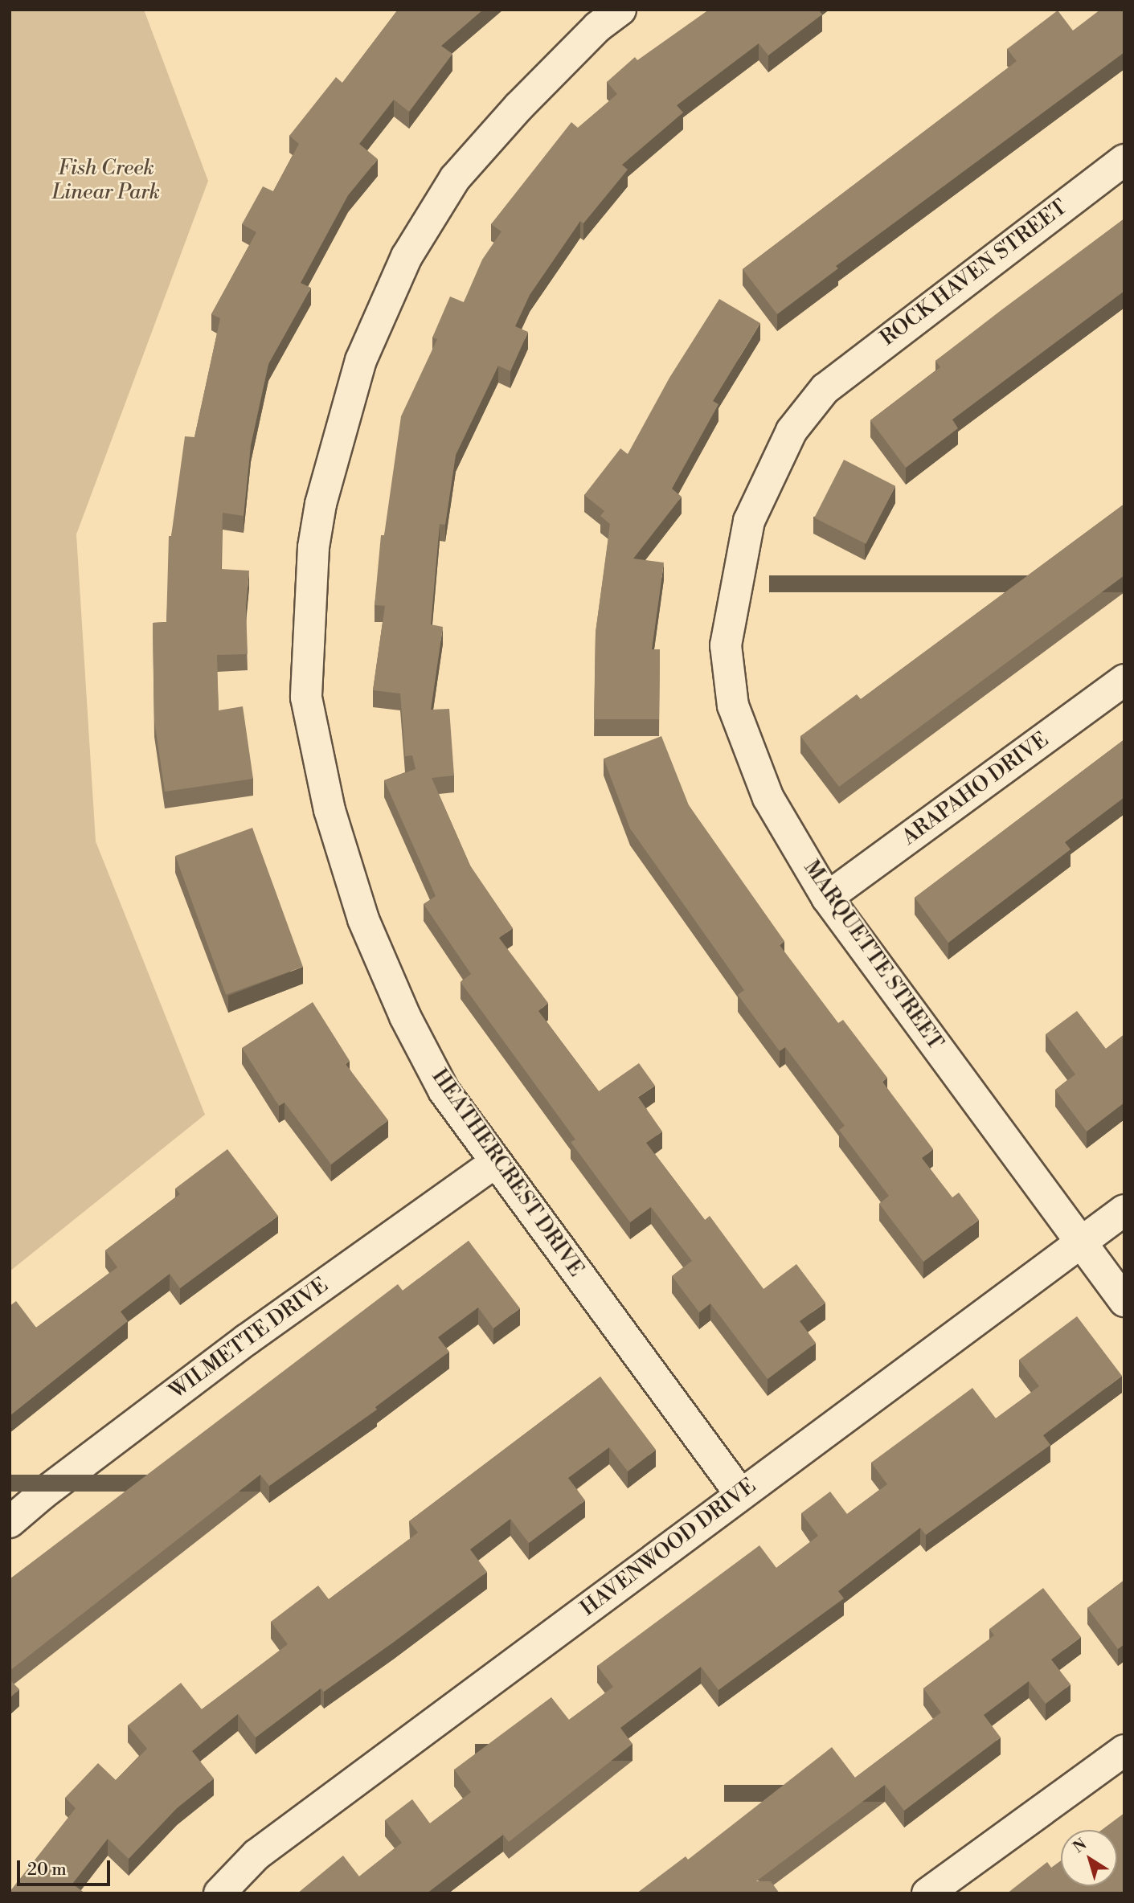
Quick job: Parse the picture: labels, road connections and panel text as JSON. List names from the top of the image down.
{
  "streets": {
    "street": [
      "ROCK HAVEN STREET",
      "ARAPAHO DRIVE",
      "MARQUETTE STREET",
      "HEATHERCREST DRIVE",
      "WILMETTE DRIVE",
      "HAVENWOOD DRIVE"
    ]
  },
  "crossings": [
    ["ROCK HAVEN STREET", "MARQUETTE STREET"],
    ["ARAPAHO DRIVE", "MARQUETTE STREET"],
    ["MARQUETTE STREET", "HAVENWOOD DRIVE"],
    ["HEATHERCREST DRIVE", "WILMETTE DRIVE"],
    ["HEATHERCREST DRIVE", "HAVENWOOD DRIVE"]
  ],
  "parks": ["Fish Creek Linear Park"],
  "scale_bar": "20 m",
  "north": "top left"
}
